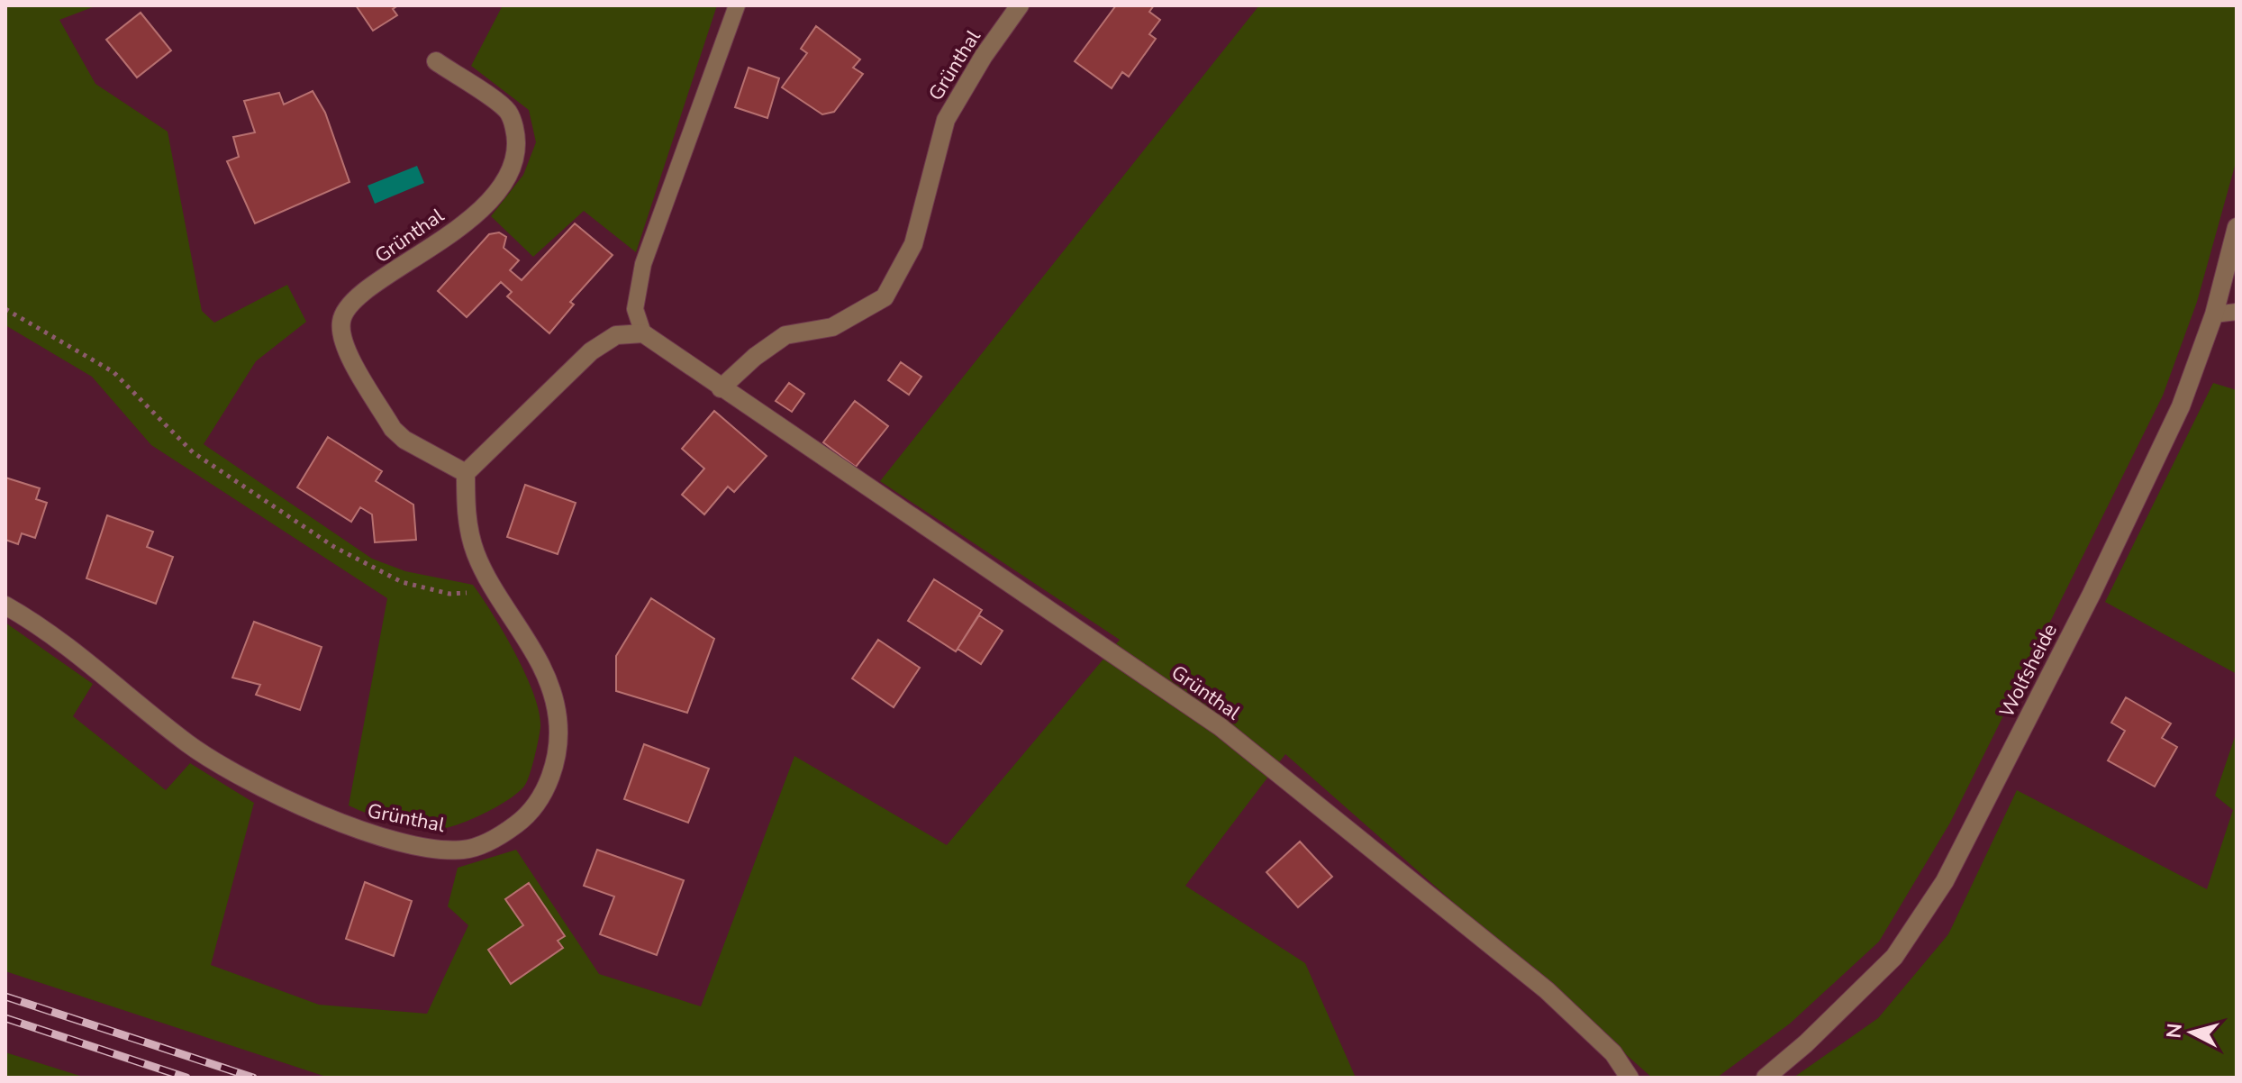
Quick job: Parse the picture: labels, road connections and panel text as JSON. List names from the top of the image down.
{
  "streets": {
    "street": ["Grünthal", "Wolfsheide"]
  },
  "north": "left"
}
